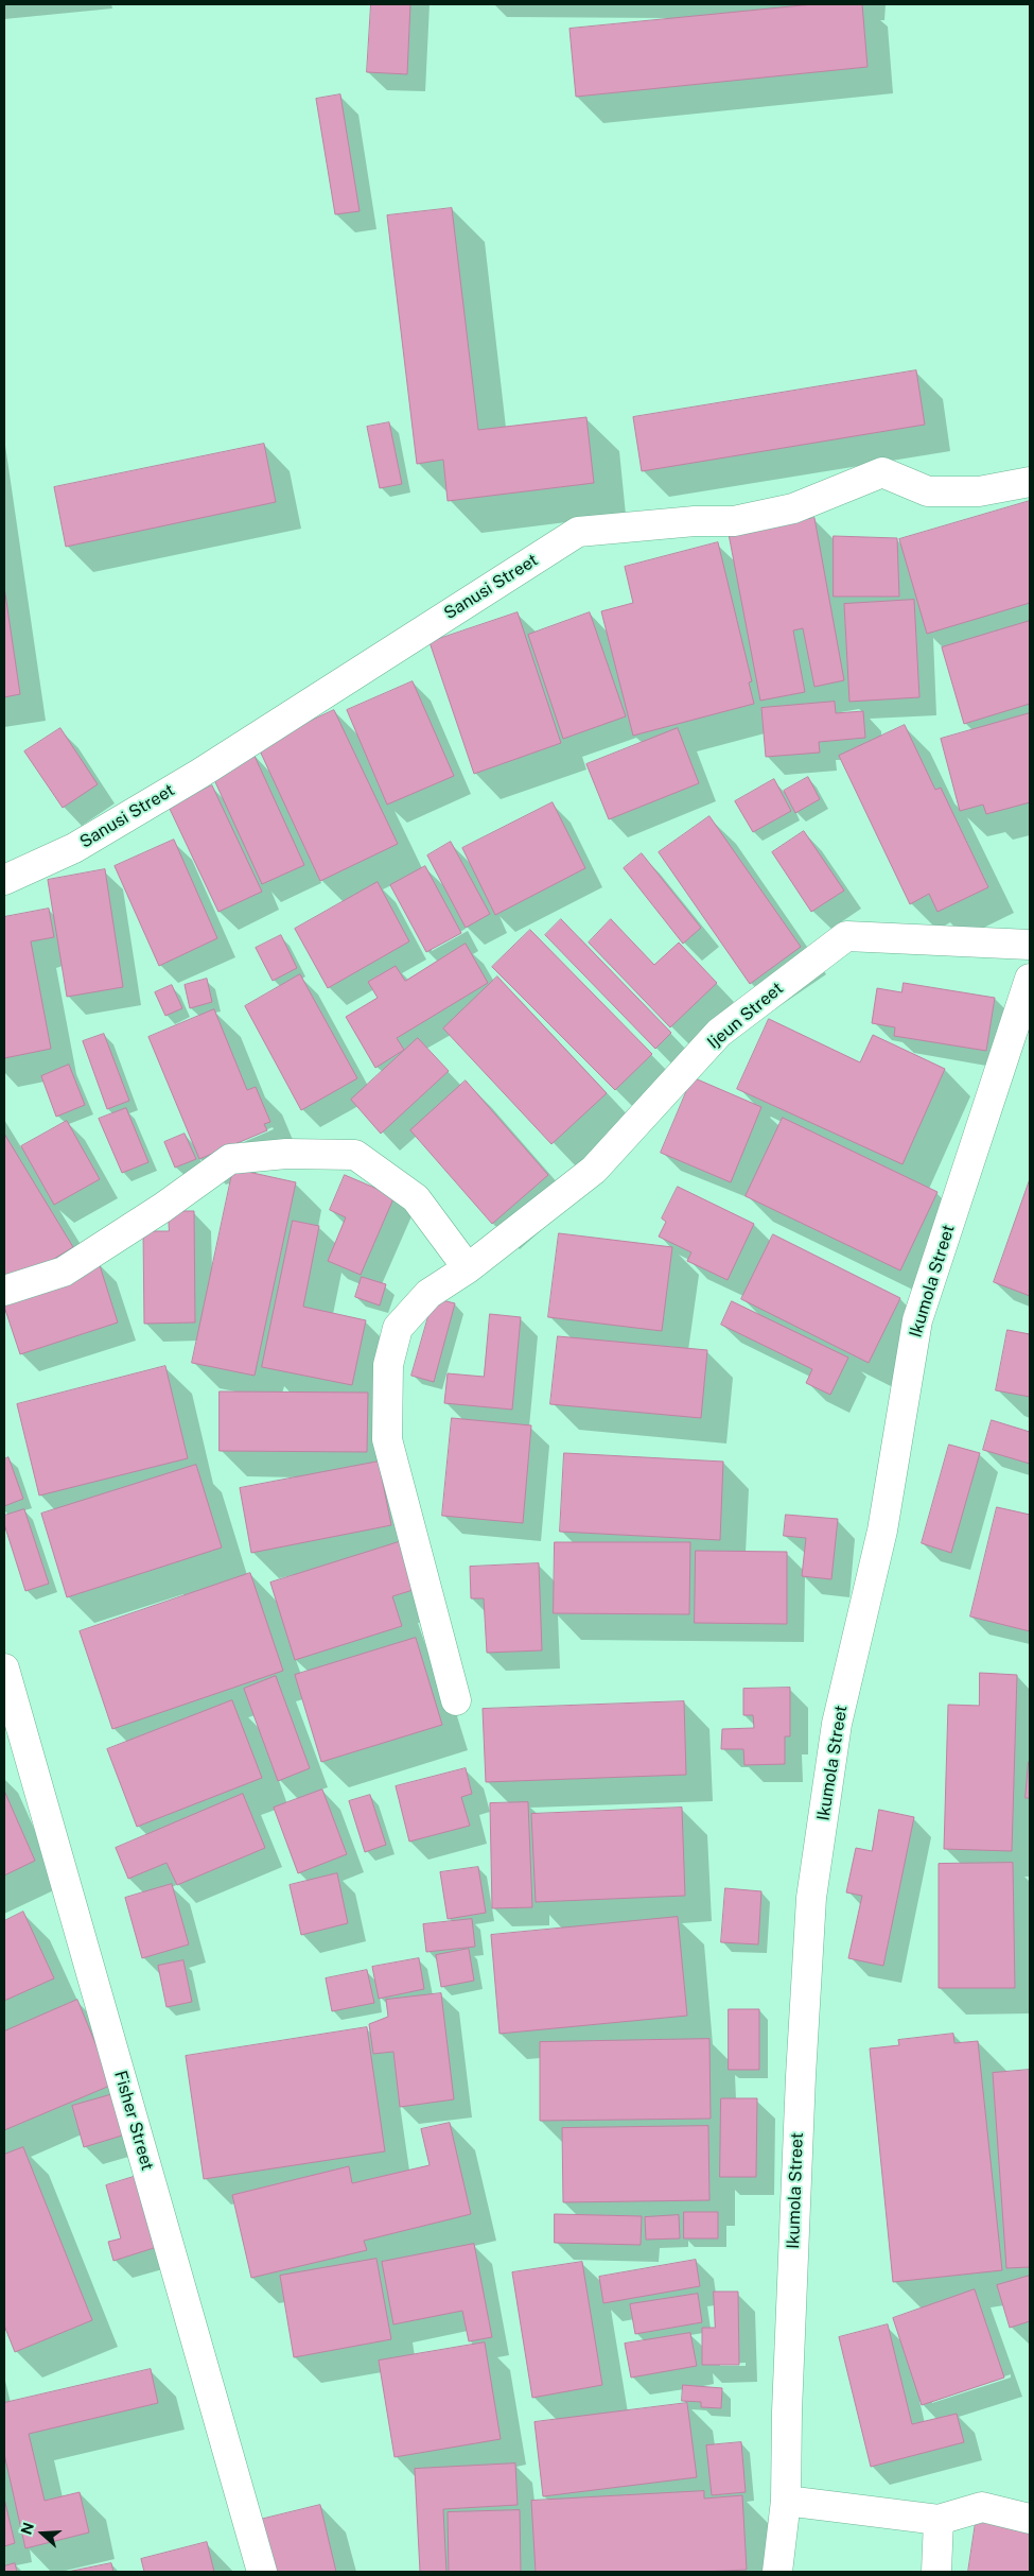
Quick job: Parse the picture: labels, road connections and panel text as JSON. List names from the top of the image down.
{
  "streets": {
    "street": [
      "Sanusi Street",
      "Ijeun Street",
      "Ikumola Street",
      "Fisher Street"
    ]
  },
  "north": "left"
}
